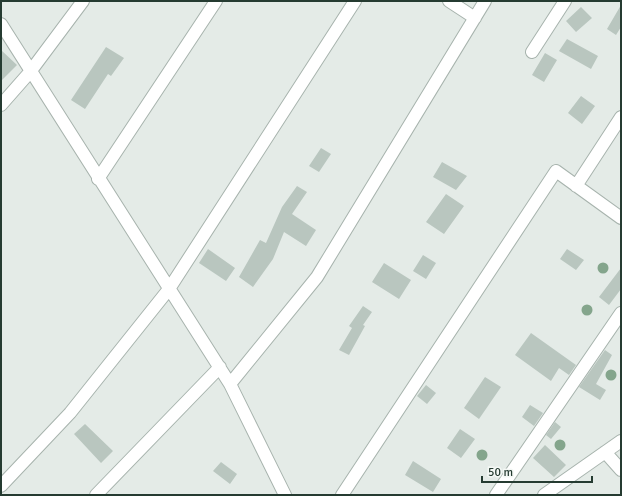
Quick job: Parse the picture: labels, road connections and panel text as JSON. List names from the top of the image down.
{
  "scale_bar": "50 m"
}
